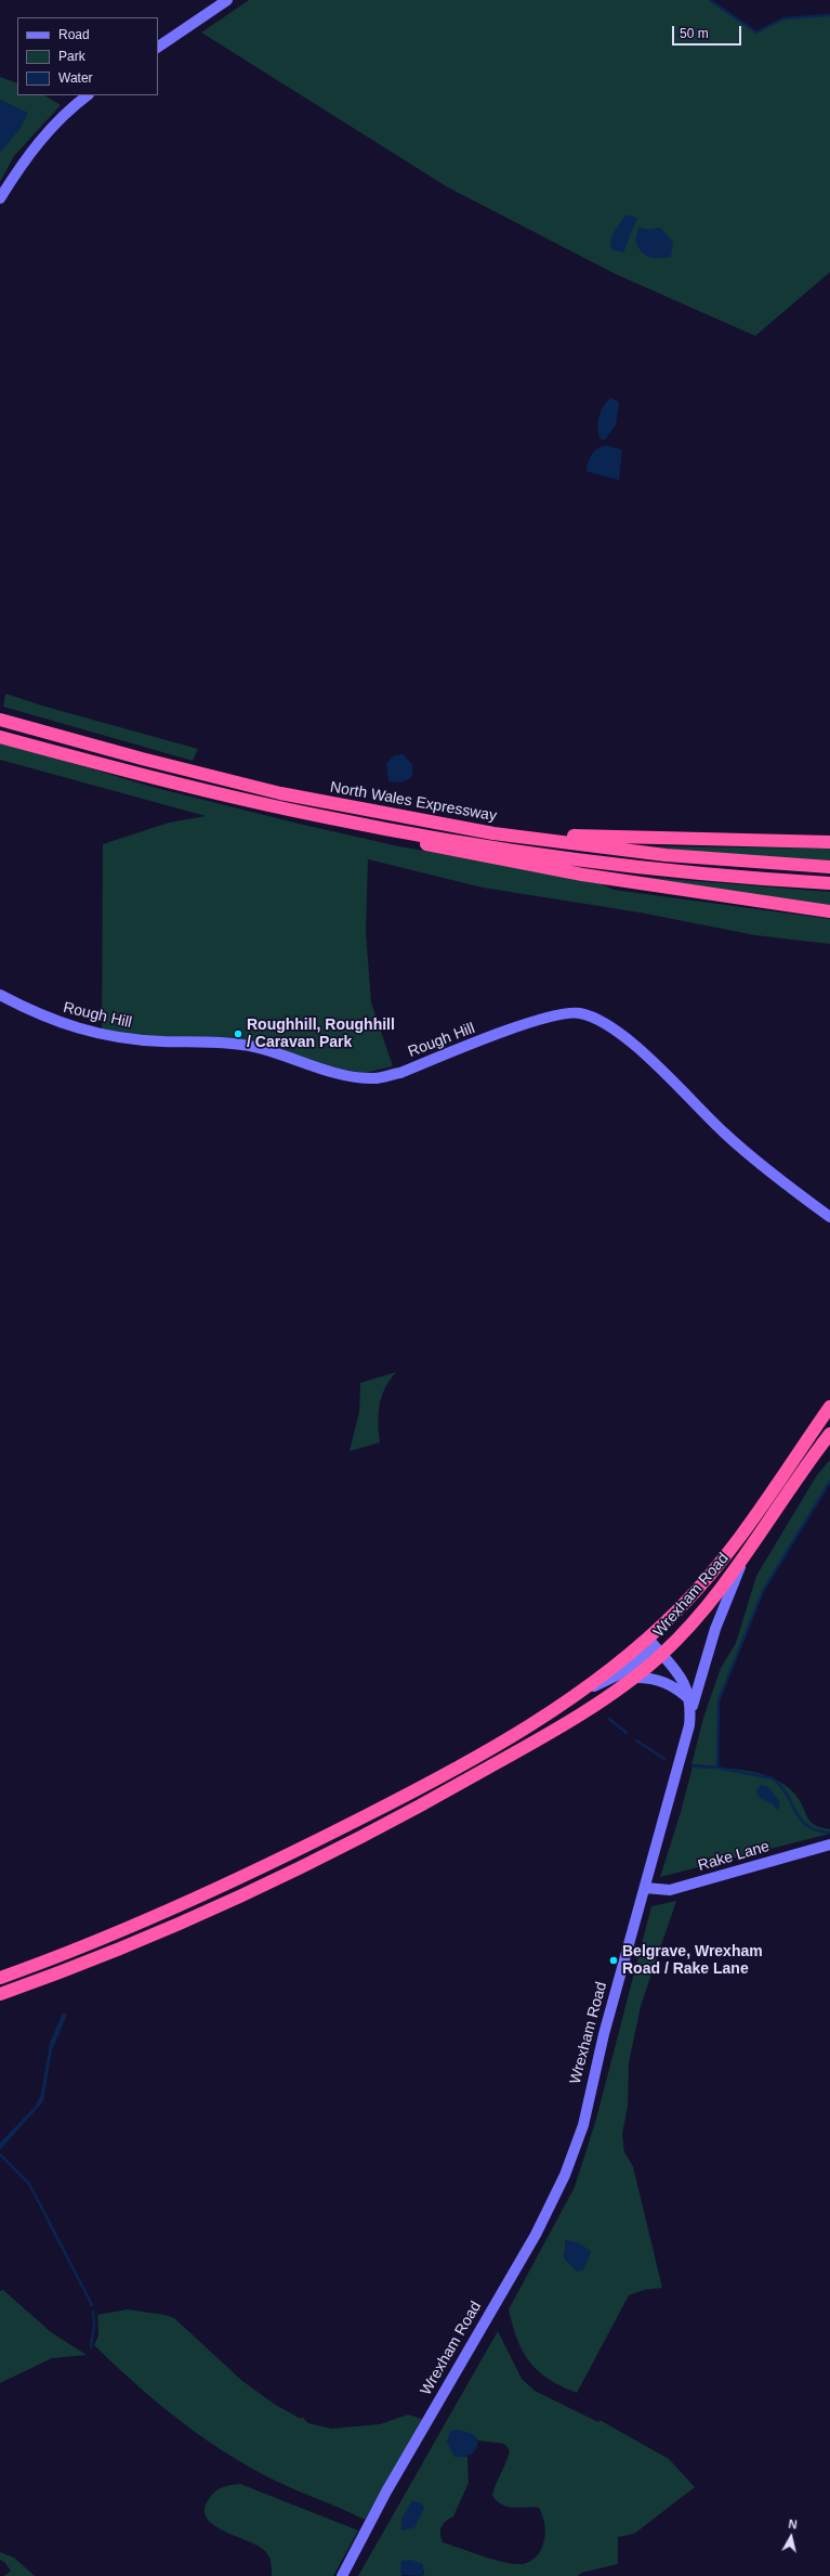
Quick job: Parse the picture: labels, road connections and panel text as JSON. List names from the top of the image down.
{
  "streets": {
    "highway": ["North Wales Expressway", "Wrexham Road"],
    "street": ["Rough Hill", "Rake Lane"]
  },
  "crossings": [
    ["Wrexham Road", "Rake Lane"]
  ],
  "places": ["Roughhill, Roughhill / Caravan Park", "Belgrave, Wrexham Road / Rake Lane"],
  "legend": ["Road", "Park", "Water"],
  "scale_bar": "50 m",
  "north": "top"
}
